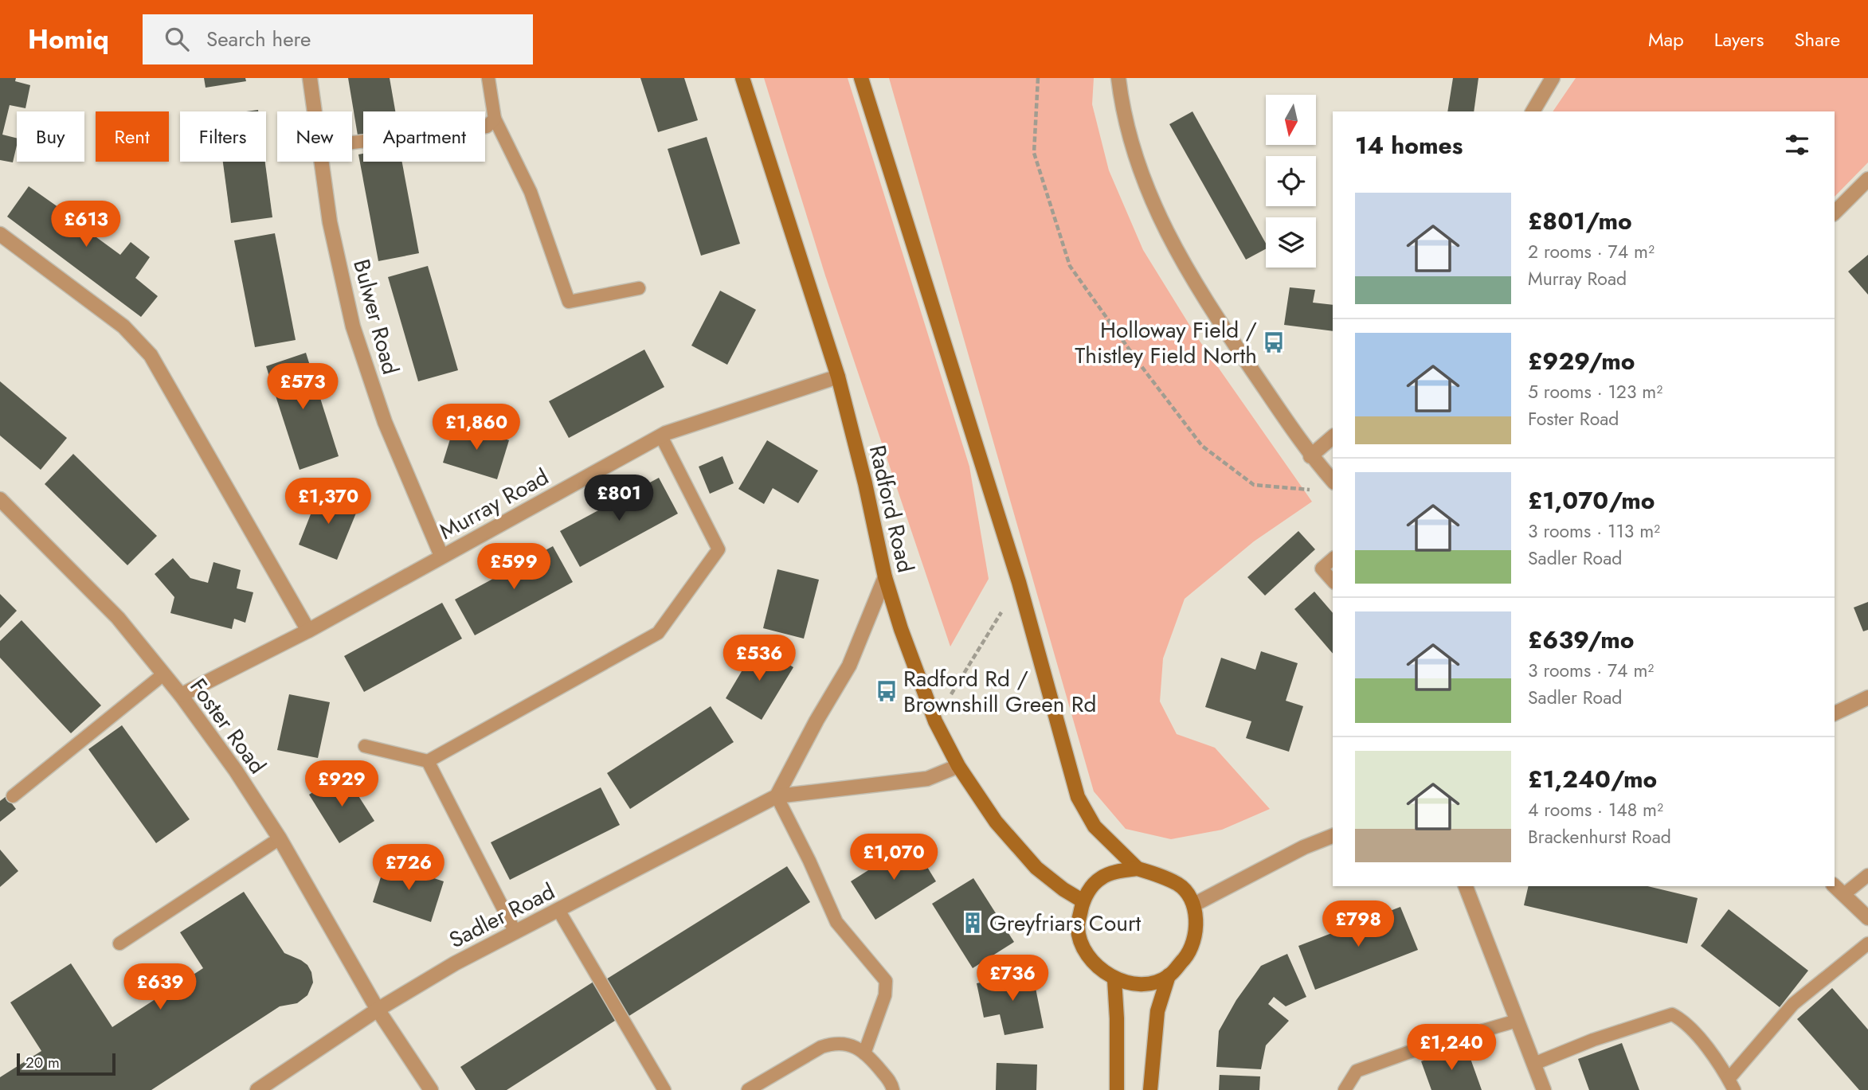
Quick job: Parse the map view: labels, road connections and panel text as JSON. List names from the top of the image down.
{
  "streets": {
    "main road": ["Radford Road"],
    "street": [
      "Bulwer Road",
      "Murray Road",
      "Foster Road",
      "Sadler Road"
    ]
  },
  "crossings": [
    ["Bulwer Road", "Murray Road"],
    ["Murray Road", "Radford Road"],
    ["Murray Road", "Foster Road"],
    ["Radford Road", "Sadler Road"],
    ["Foster Road", "Sadler Road"]
  ],
  "places": {
    "bus stop": ["Holloway Field / Thistley Field North", "Radford Rd / Brownshill Green Rd"],
    "building": ["Greyfriars Court"]
  },
  "scale_bar": "20 m",
  "north": "bottom",
  "page": {
    "header": "Homiq",
    "search": "Search here",
    "nav": ["Map", "Layers", "Share"],
    "chip": [
      "Buy",
      "Rent",
      "Filters",
      "New",
      "Apartment"
    ],
    "heading": "14 homes",
    "list": [
      {
        "name": "£801/mo",
        "note": "2 rooms · 74 m² · Murray Road"
      },
      {
        "name": "£929/mo",
        "note": "5 rooms · 123 m² · Foster Road"
      },
      {
        "name": "£1,070/mo",
        "note": "3 rooms · 113 m² · Sadler Road"
      },
      {
        "name": "£639/mo",
        "note": "3 rooms · 74 m² · Sadler Road"
      },
      {
        "name": "£1,240/mo",
        "note": "4 rooms · 148 m² · Brackenhurst Road"
      }
    ],
    "price": [
      "£613",
      "£573",
      "£1,860",
      "£801",
      "£1,370",
      "£599",
      "£536",
      "£929",
      "£1,070",
      "£726",
      "£798",
      "£736",
      "£639",
      "£1,240"
    ],
    "scale": "20 m"
  }
}
